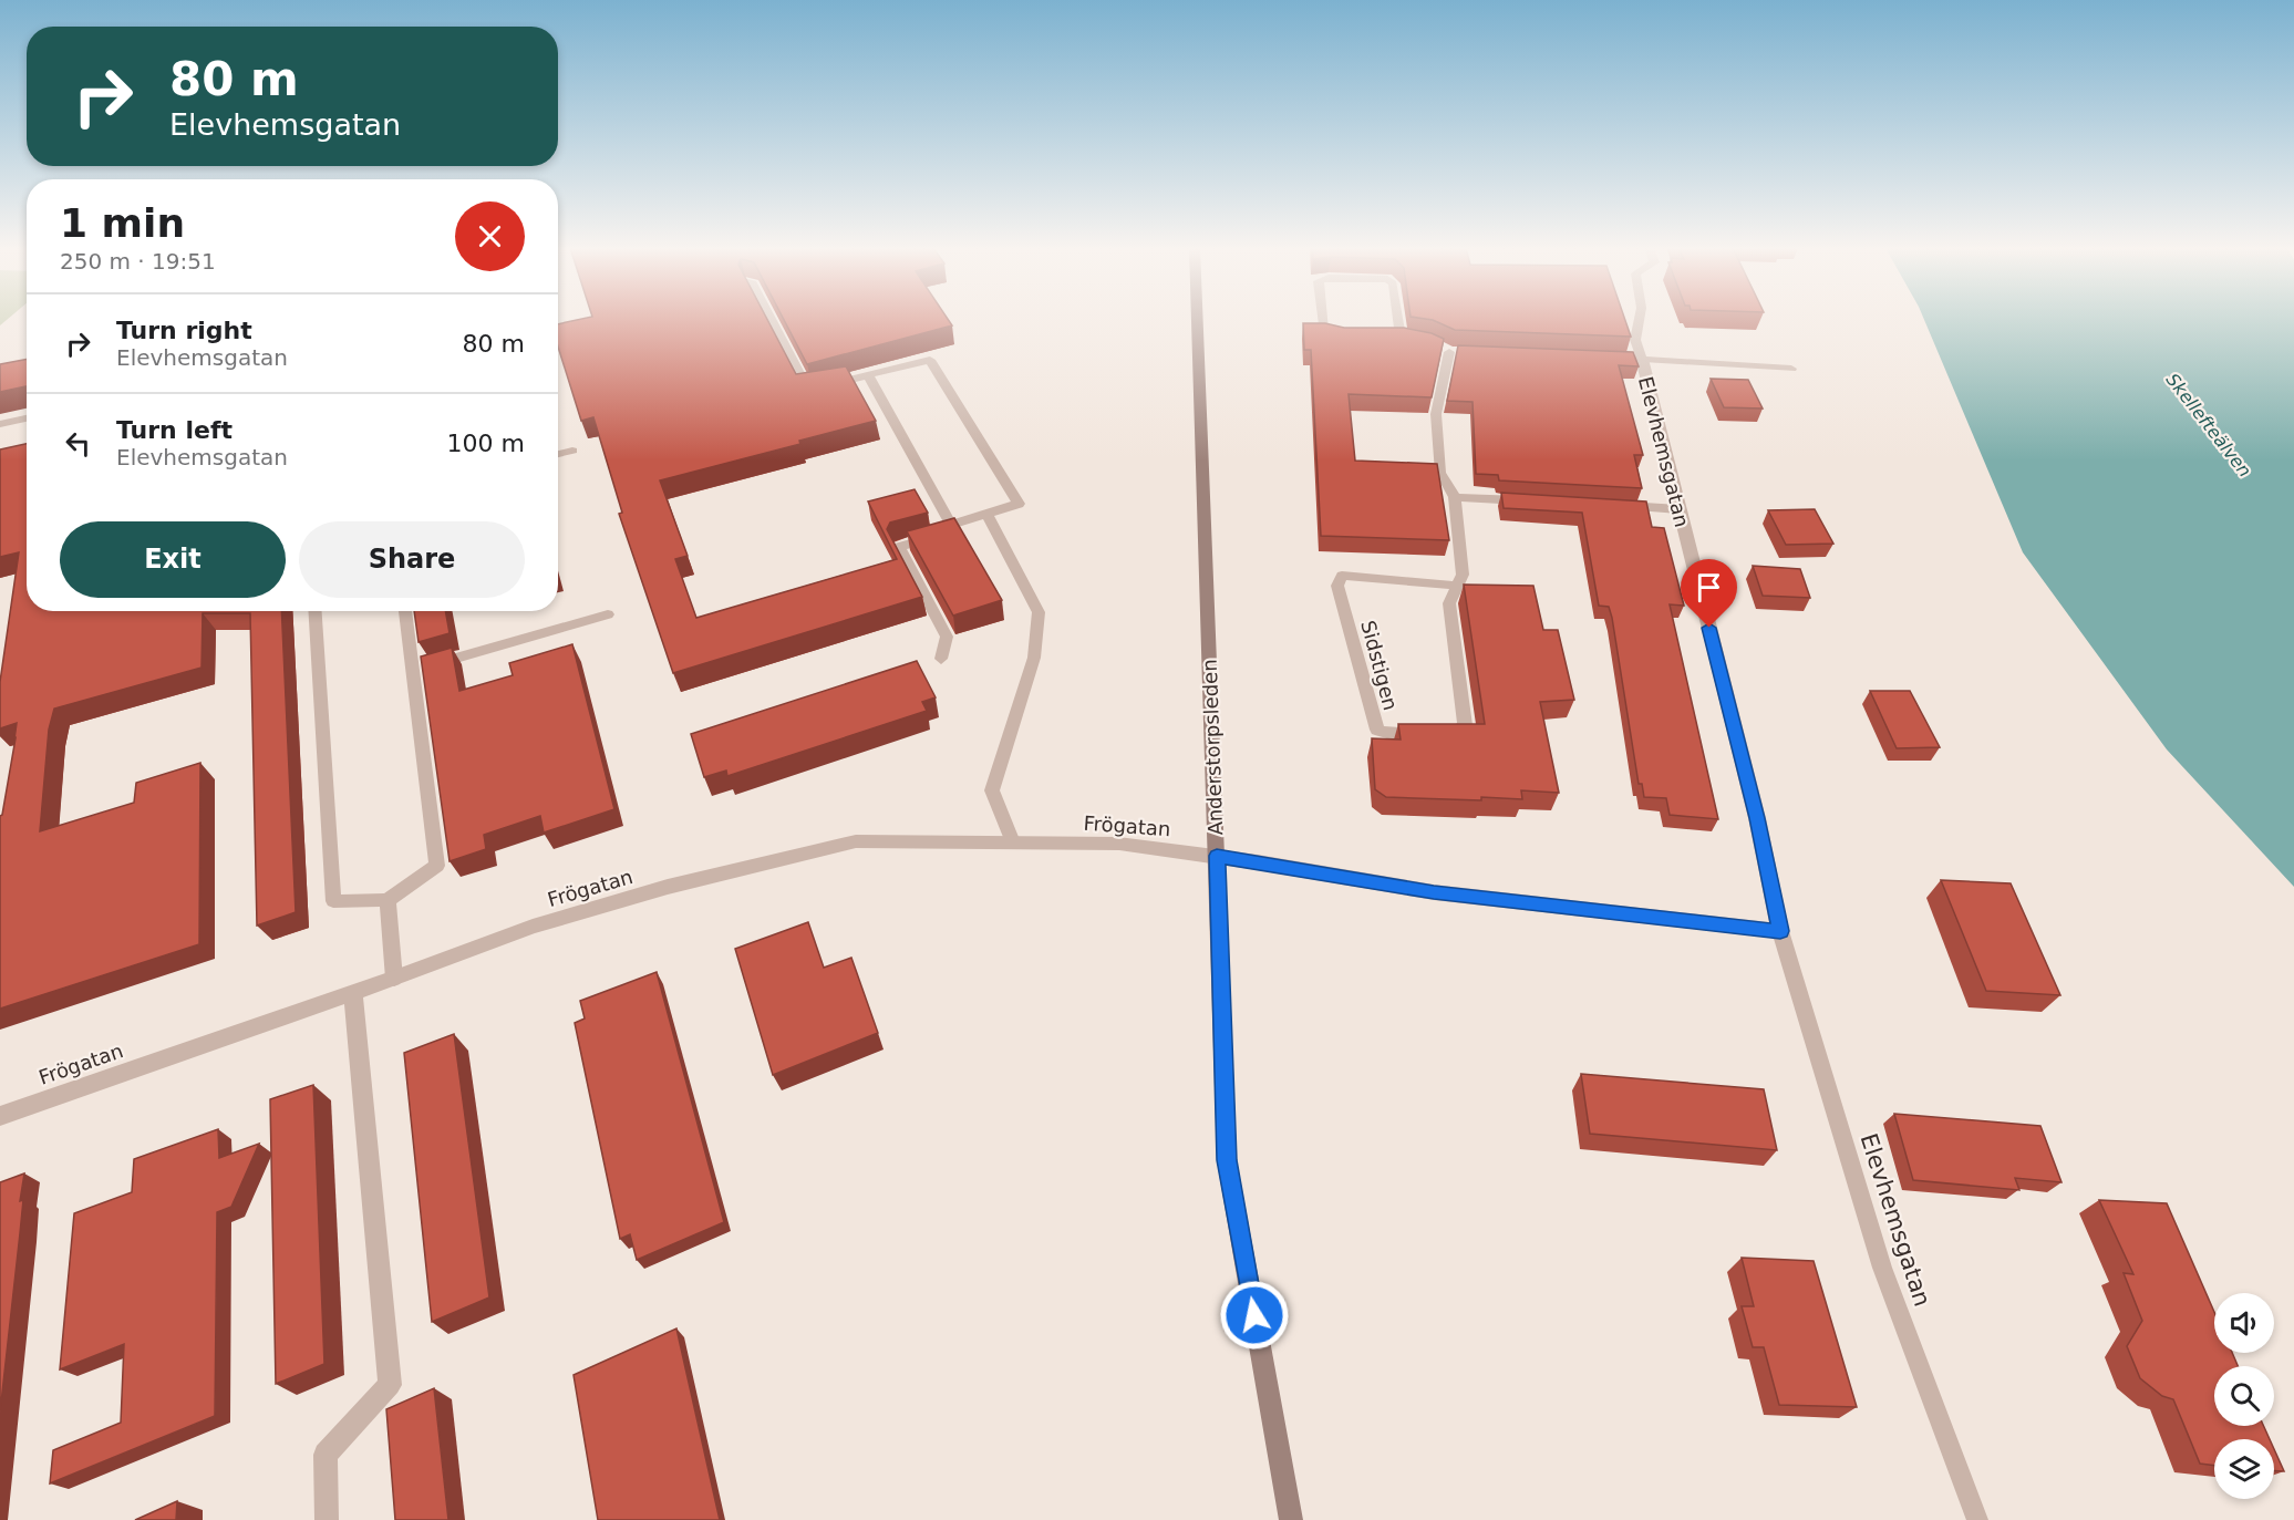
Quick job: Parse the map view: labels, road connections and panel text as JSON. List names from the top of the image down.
{
  "streets": {
    "main road": ["Anderstorpsleden"],
    "street": ["Elevhemsgatan", "Frögatan"],
    "lane": ["Sidstigen"]
  },
  "crossings": [
    ["Anderstorpsleden", "Frögatan"]
  ],
  "water": ["Skellefteälven"],
  "page": {
    "turn": ["80 m", "Elevhemsgatan"],
    "heading": ["1 min", "250 m · 19:51"],
    "list": [
      {
        "name": "Turn right",
        "note": "Elevhemsgatan",
        "value": "80 m"
      },
      {
        "name": "Turn left",
        "note": "Elevhemsgatan",
        "value": "100 m"
      }
    ],
    "buttons": ["Exit", "Share"]
  }
}
